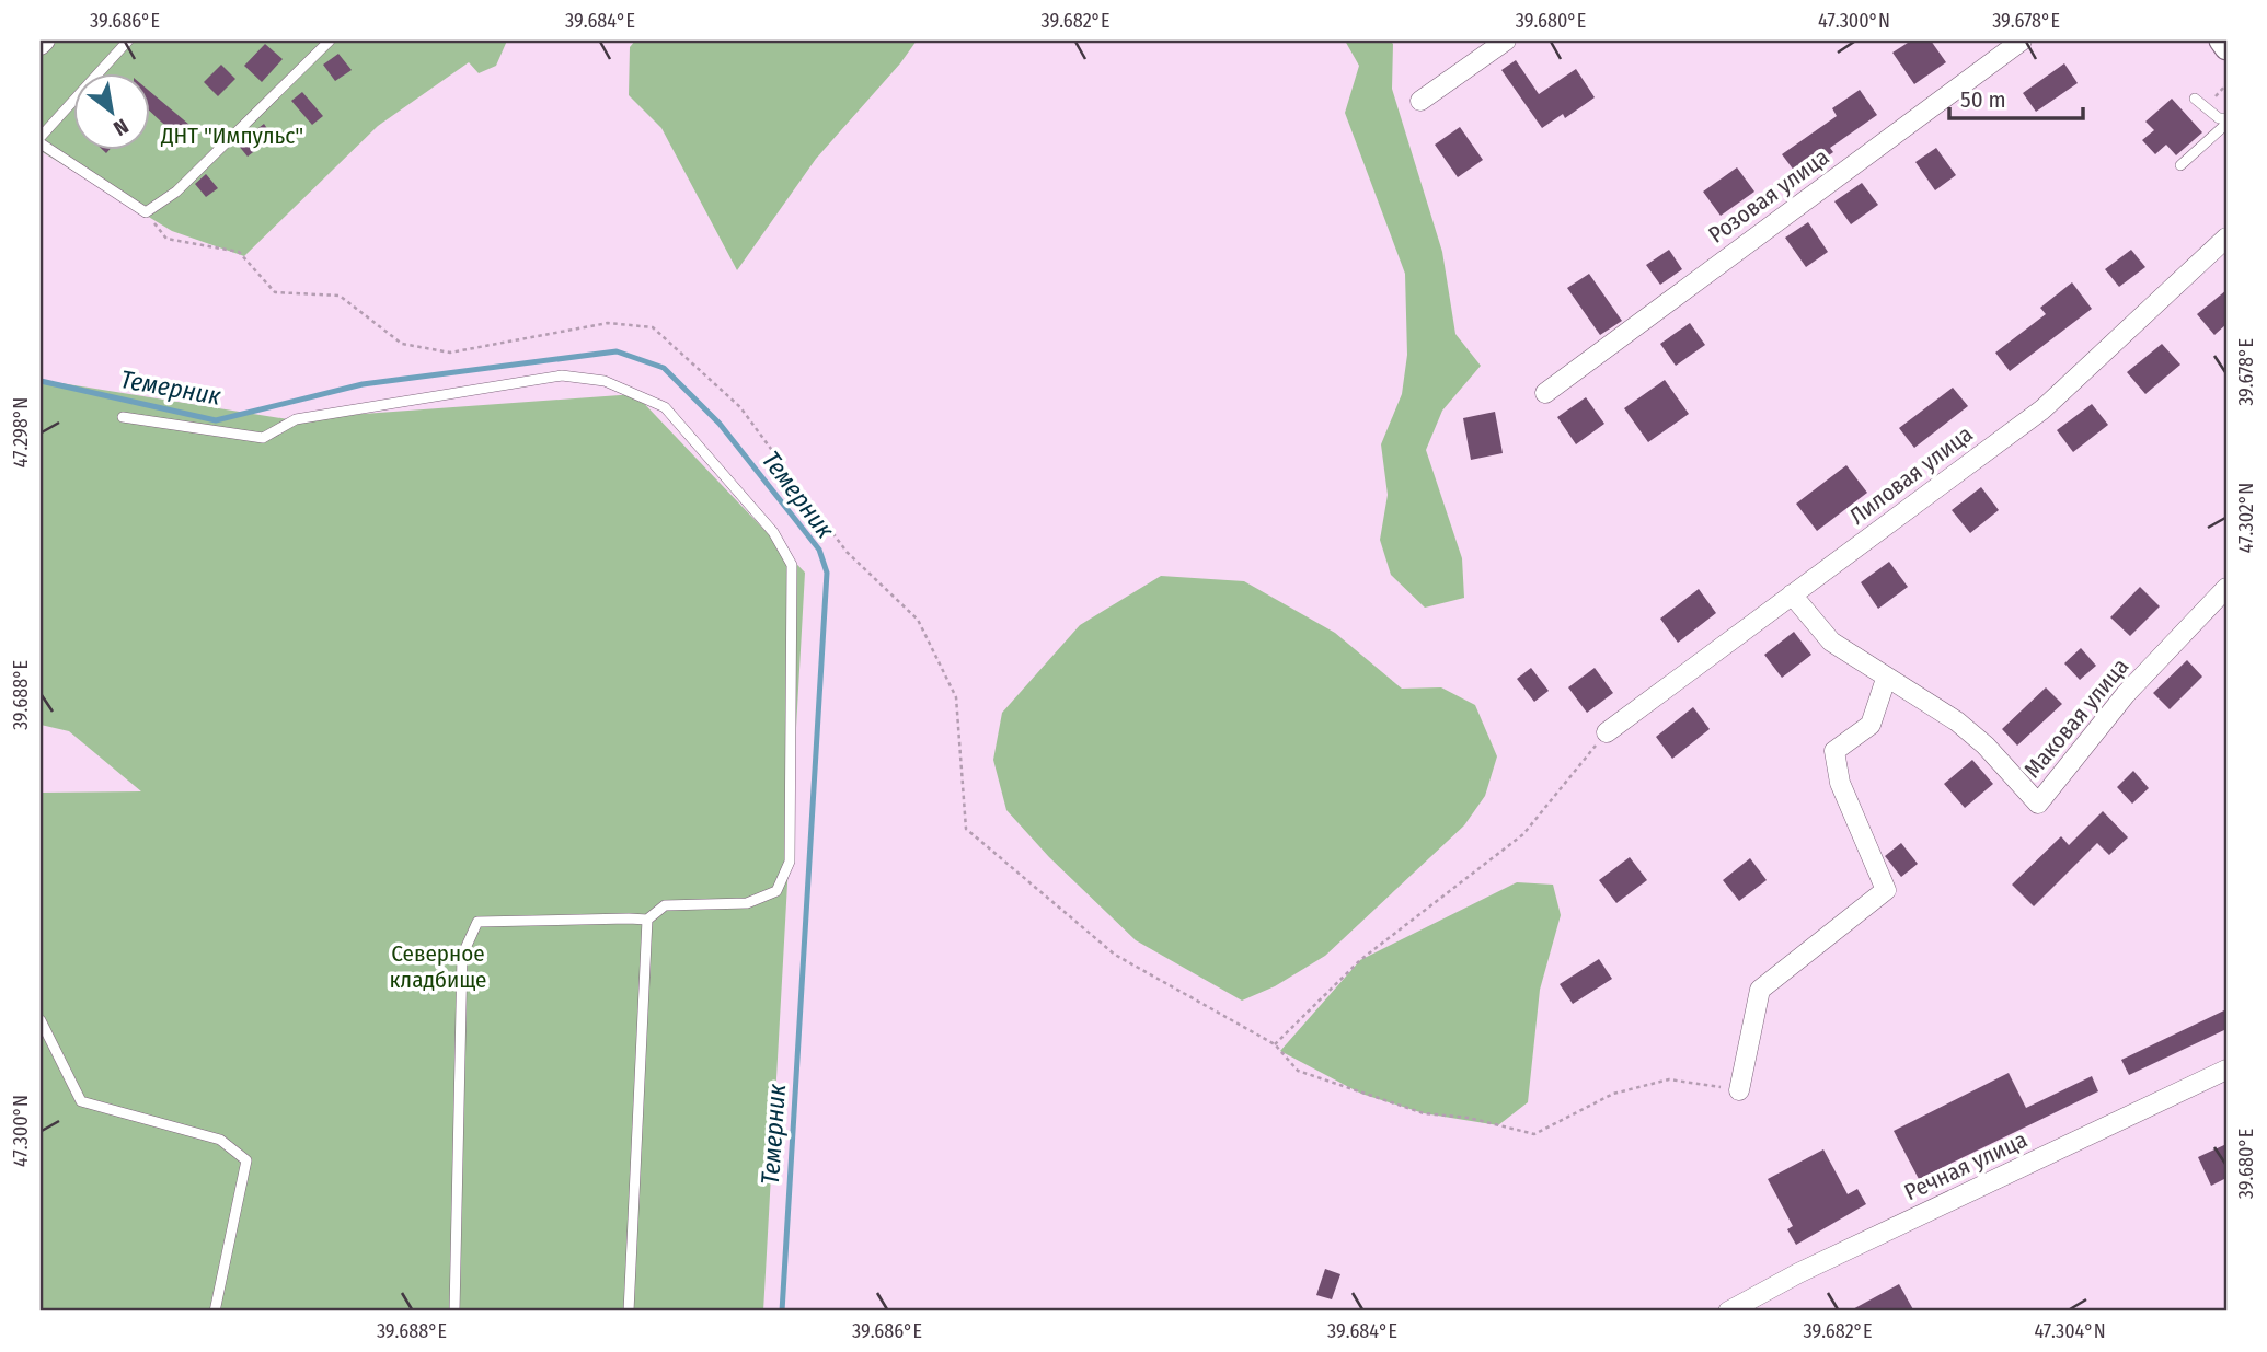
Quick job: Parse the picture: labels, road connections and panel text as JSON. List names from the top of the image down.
{
  "streets": {
    "street": [
      "Розовая улица",
      "Лиловая улица",
      "Маковая улица",
      "Речная улица"
    ]
  },
  "crossings": [
    ["Лиловая улица", "Маковая улица"]
  ],
  "water": ["Темерник"],
  "parks": ["ДНТ \"Импульс\"", "Северное кладбище"],
  "scale_bar": "50 m",
  "north": "bottom right",
  "coordinates": [
    "39.686°E",
    "39.684°E",
    "39.682°E",
    "39.680°E",
    "47.300°N",
    "39.678°E",
    "47.298°N",
    "47.302°N",
    "39.688°E",
    "47.304°N"
  ]
}
